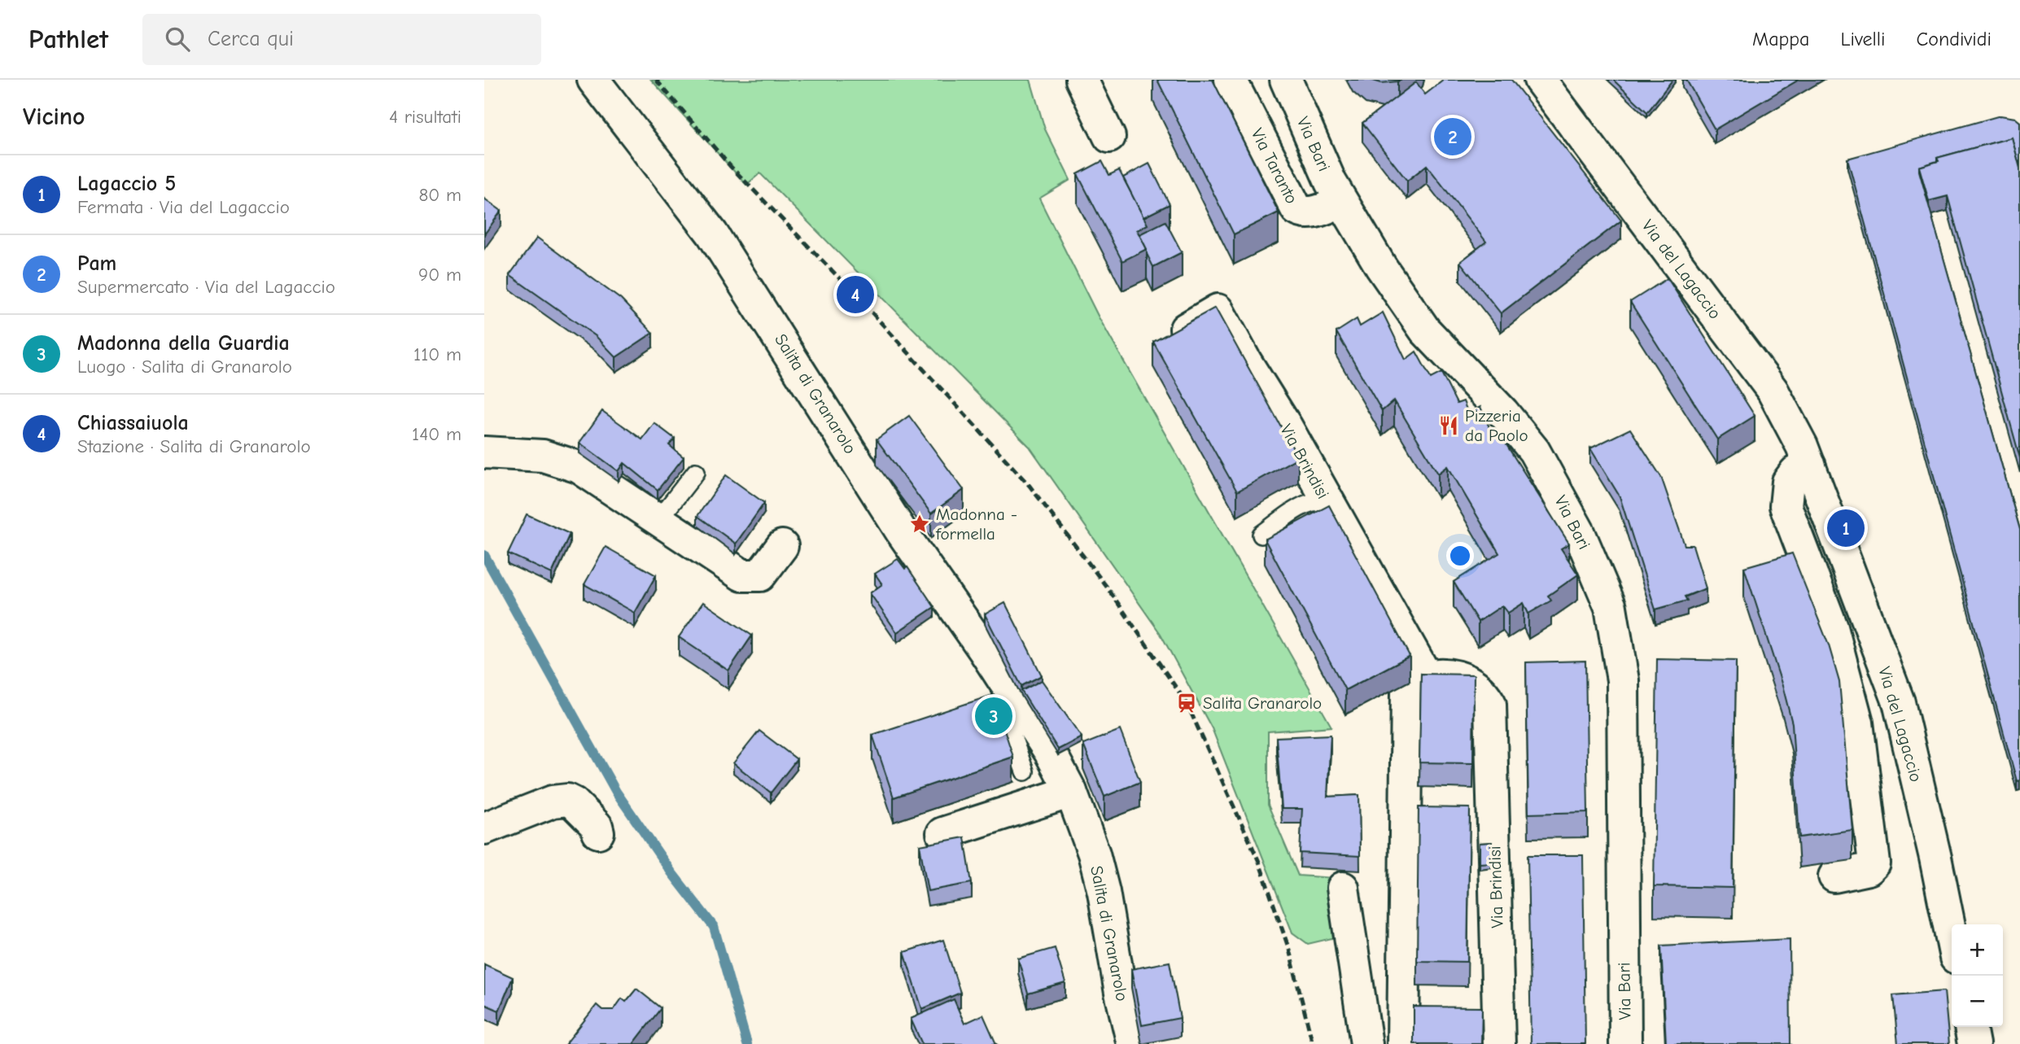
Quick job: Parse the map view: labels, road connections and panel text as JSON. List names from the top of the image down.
{
  "streets": {
    "street": [
      "Via Bari",
      "Via Taranto",
      "Via del Lagaccio",
      "Salita di Granarolo",
      "Via Brindisi"
    ]
  },
  "crossings": [
    ["Via Bari", "Via Taranto"]
  ],
  "places": {
    "restaurant": ["Pizzeria da Paolo"],
    "place": ["Madonna - formella"],
    "station": ["Salita Granarolo"]
  },
  "page": {
    "header": "Pathlet",
    "search": "Cerca qui",
    "nav": ["Mappa", "Livelli", "Condividi"],
    "heading": ["Vicino", "4 risultati"],
    "pins": [
      "2",
      "4",
      "1",
      "3"
    ],
    "list": [
      {
        "mark": "1",
        "name": "Lagaccio 5",
        "note": "Fermata · Via del Lagaccio",
        "value": "80 m"
      },
      {
        "mark": "2",
        "name": "Pam",
        "note": "Supermercato · Via del Lagaccio",
        "value": "90 m"
      },
      {
        "mark": "3",
        "name": "Madonna della Guardia",
        "note": "Luogo · Salita di Granarolo",
        "value": "110 m"
      },
      {
        "mark": "4",
        "name": "Chiassaiuola",
        "note": "Stazione · Salita di Granarolo",
        "value": "140 m"
      }
    ],
    "map_buttons": ["+", "−"]
  }
}
